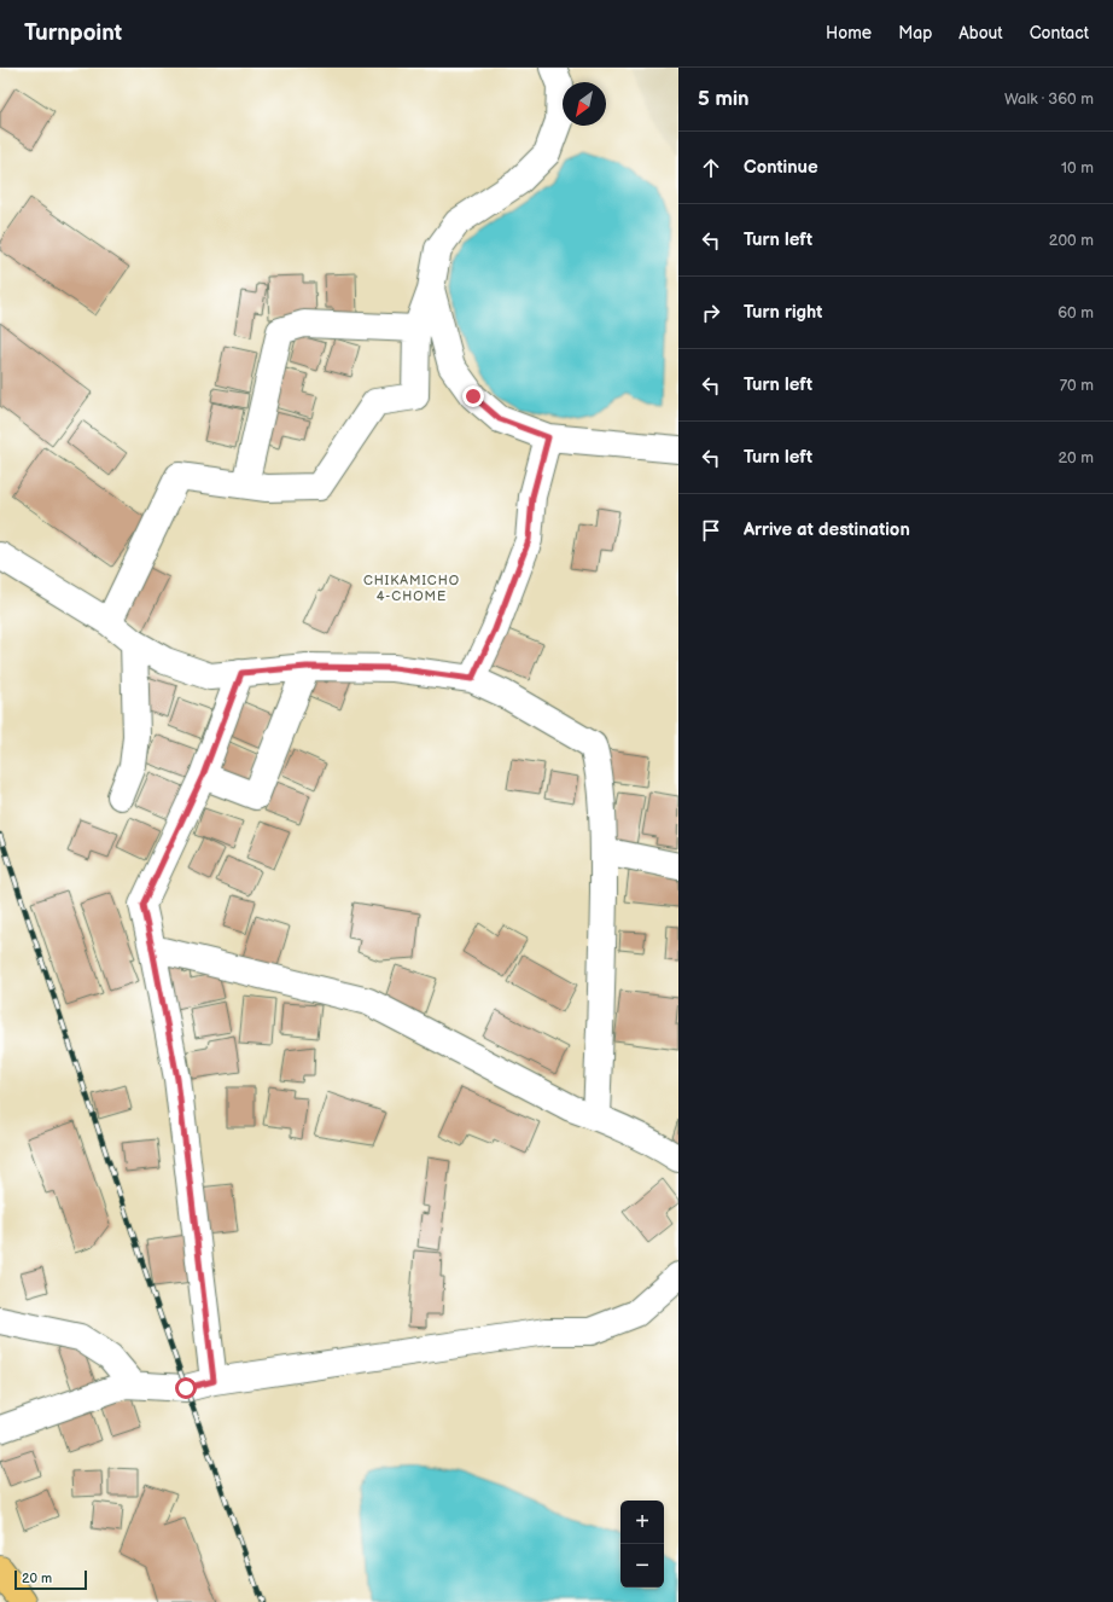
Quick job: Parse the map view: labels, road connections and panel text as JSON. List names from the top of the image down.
{
  "districts": ["CHIKAMICHO 4-CHOME"],
  "scale_bar": "20 m",
  "north": "bottom left",
  "page": {
    "header": "Turnpoint",
    "nav": [
      "Home",
      "Map",
      "About",
      "Contact"
    ],
    "heading": ["5 min", "Walk · 360 m"],
    "list": [
      ["Continue", "10 m"],
      ["Turn left", "200 m"],
      ["Turn right", "60 m"],
      ["Turn left", "70 m"],
      ["Turn left", "20 m"],
      "Arrive at destination"
    ],
    "map_buttons": ["+", "−"],
    "scale": "20 m"
  }
}
